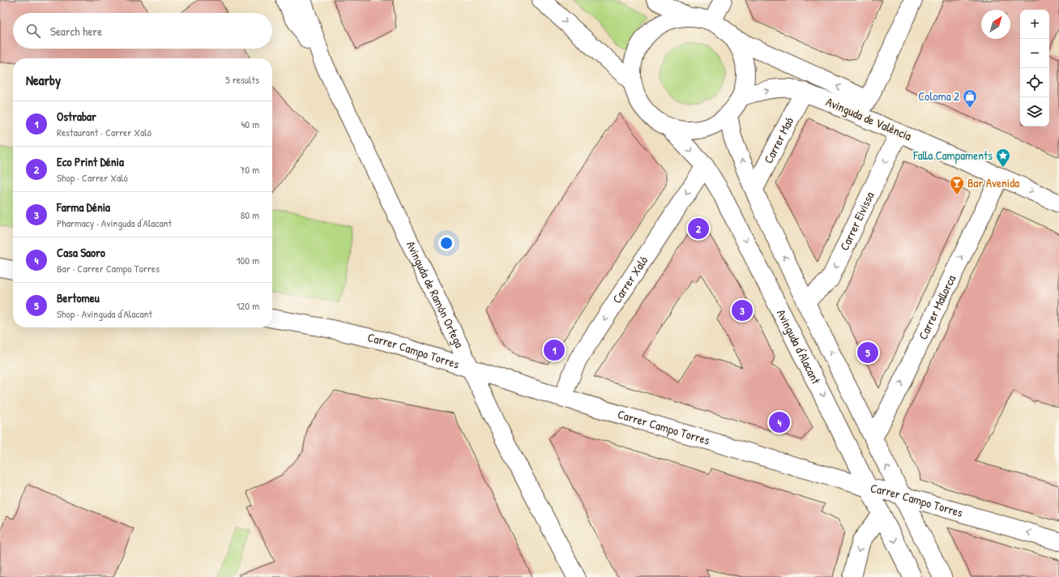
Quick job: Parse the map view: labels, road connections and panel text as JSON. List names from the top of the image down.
{
  "streets": {
    "street": [
      "Avinguda de València",
      "Carrer Maó",
      "Carrer Eivissa",
      "Carrer Xaló",
      "Avinguda de Ramón Ortega",
      "Carrer Mallorca",
      "Avinguda d'Alacant",
      "Carrer Campo Torres"
    ]
  },
  "crossings": [
    ["Avinguda de València", "Carrer Maó"],
    ["Avinguda de València", "Carrer Eivissa"],
    ["Avinguda de València", "Carrer Mallorca"],
    ["Avinguda de València", "Avinguda d'Alacant"],
    ["Carrer Xaló", "Avinguda d'Alacant"],
    ["Carrer Xaló", "Carrer Campo Torres"],
    ["Avinguda de Ramón Ortega", "Carrer Campo Torres"],
    ["Avinguda d'Alacant", "Carrer Campo Torres"]
  ],
  "one_way": ["Carrer Eivissa", "Carrer Xaló", "Carrer Mallorca"],
  "places": {
    "shop": ["Coloma 2"],
    "place": ["Falla Campaments"],
    "bar": ["Bar Avenida"]
  },
  "north": "top right",
  "page": {
    "map_buttons": ["+", "−"],
    "search": "Search here",
    "heading": ["Nearby", "5 results"],
    "list": [
      {
        "mark": "1",
        "name": "Ostrabar",
        "note": "Restaurant · Carrer Xaló",
        "value": "40 m"
      },
      {
        "mark": "2",
        "name": "Eco Print Dénia",
        "note": "Shop · Carrer Xaló",
        "value": "70 m"
      },
      {
        "mark": "3",
        "name": "Farma Dénia",
        "note": "Pharmacy · Avinguda d'Alacant",
        "value": "80 m"
      },
      {
        "mark": "4",
        "name": "Casa Saoro",
        "note": "Bar · Carrer Campo Torres",
        "value": "100 m"
      },
      {
        "mark": "5",
        "name": "Bertomeu",
        "note": "Shop · Avinguda d'Alacant",
        "value": "120 m"
      }
    ],
    "pins": [
      "2",
      "3",
      "1",
      "5",
      "4"
    ]
  }
}
